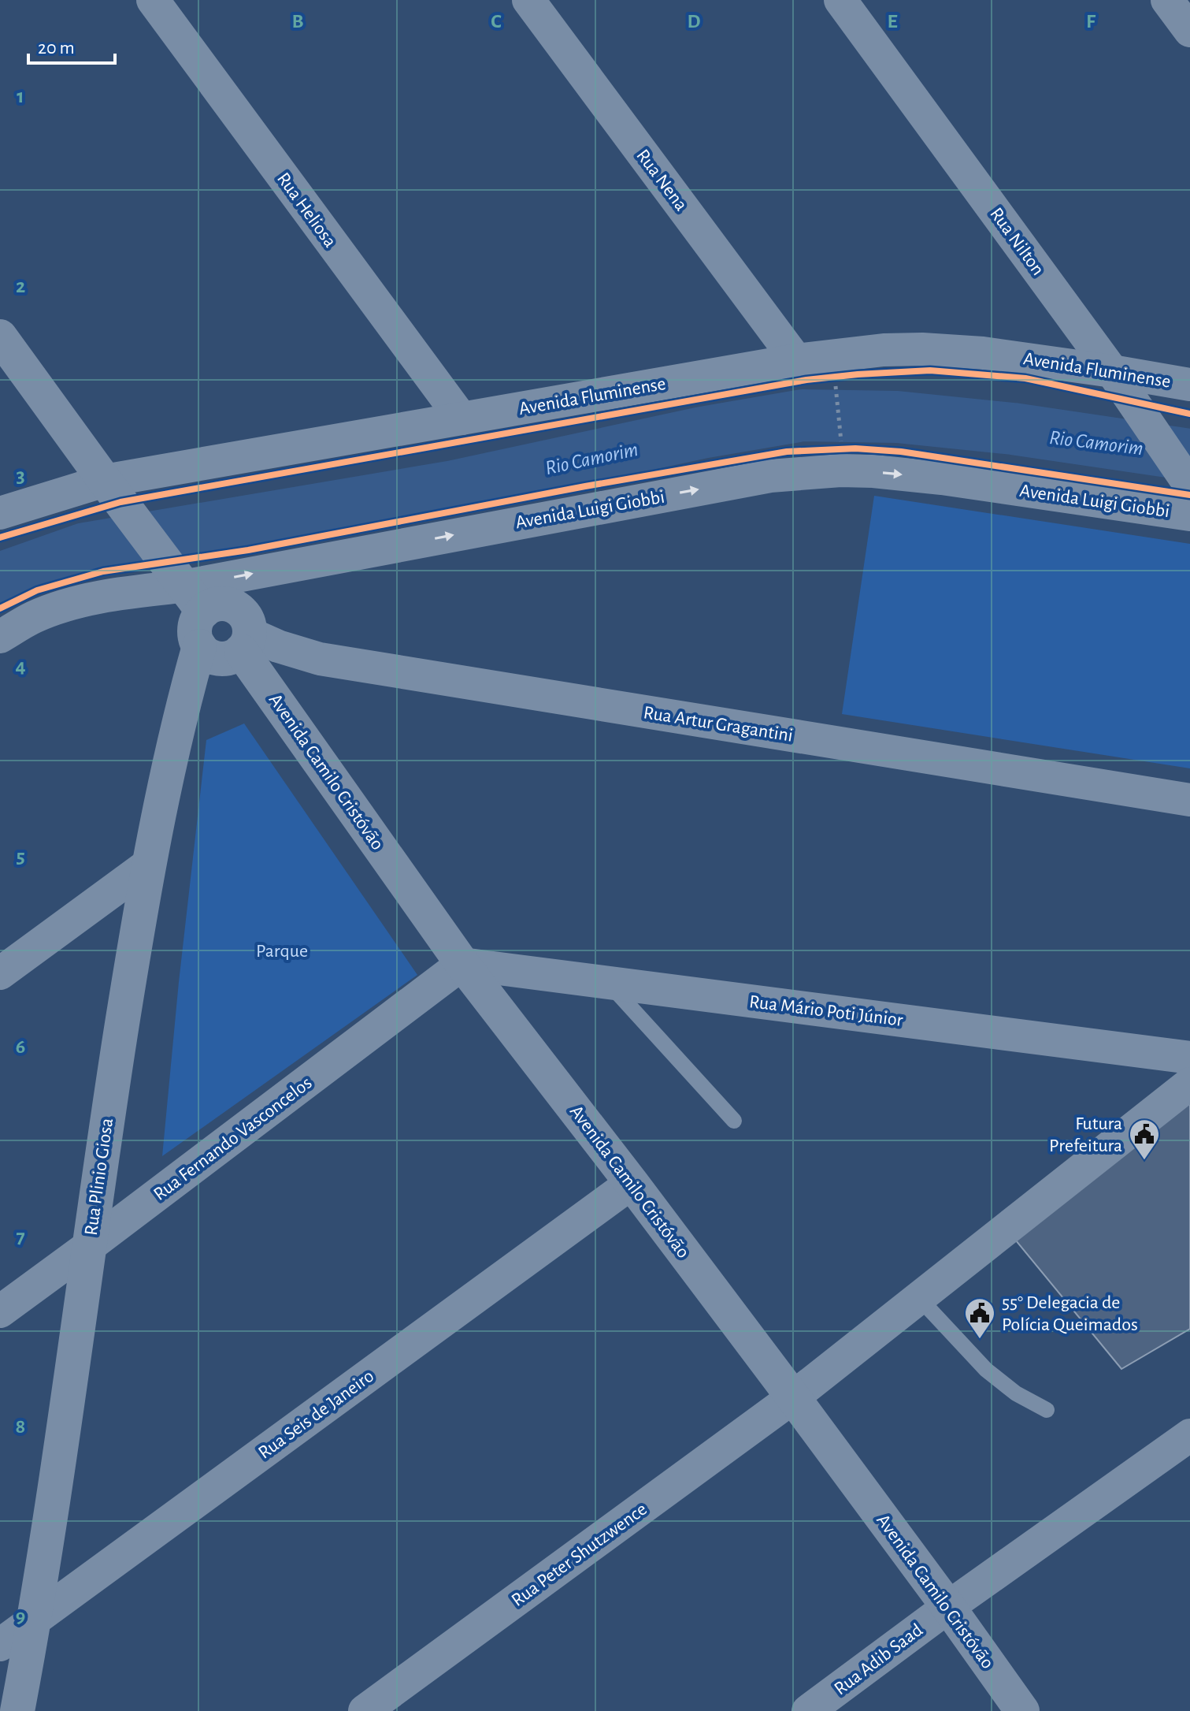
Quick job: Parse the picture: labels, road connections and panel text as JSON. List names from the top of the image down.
{
  "streets": {
    "street": [
      "Rua Nena",
      "Rua Heliosa",
      "Rua Nilton",
      "Avenida Fluminense",
      "Avenida Luigi Giobbi",
      "Rua Artur Gragantini",
      "Avenida Camilo Cristóvão",
      "Rua Mário Poti Júnior",
      "Rua Fernando Vasconcelos",
      "Rua Plinio Giosa",
      "Rua Seis de Janeiro",
      "Rua Peter Shutzwence",
      "Rua Adib Saad"
    ]
  },
  "crossings": [
    ["Rua Nena", "Avenida Fluminense"],
    ["Rua Heliosa", "Avenida Fluminense"],
    ["Rua Nilton", "Avenida Fluminense"],
    ["Avenida Luigi Giobbi", "Avenida Camilo Cristóvão"],
    ["Avenida Luigi Giobbi", "Rua Plinio Giosa"],
    ["Rua Artur Gragantini", "Avenida Camilo Cristóvão"],
    ["Avenida Camilo Cristóvão", "Rua Mário Poti Júnior"],
    ["Avenida Camilo Cristóvão", "Rua Fernando Vasconcelos"],
    ["Avenida Camilo Cristóvão", "Rua Plinio Giosa"],
    ["Avenida Camilo Cristóvão", "Rua Seis de Janeiro"],
    ["Avenida Camilo Cristóvão", "Rua Peter Shutzwence"],
    ["Avenida Camilo Cristóvão", "Rua Adib Saad"],
    ["Rua Mário Poti Júnior", "Rua Fernando Vasconcelos"],
    ["Rua Fernando Vasconcelos", "Rua Plinio Giosa"],
    ["Rua Plinio Giosa", "Rua Seis de Janeiro"]
  ],
  "one_way": ["Avenida Luigi Giobbi"],
  "water": ["Rio Camorim"],
  "parks": ["Parque"],
  "places": {
    "public building": ["Futura Prefeitura", "55° Delegacia de Polícia Queimados"]
  },
  "scale_bar": "20 m",
  "grid": {
    "columns": [
      "B",
      "C",
      "D",
      "E",
      "F"
    ],
    "rows": [
      "1",
      "2",
      "3",
      "4",
      "5",
      "6",
      "7",
      "8",
      "9"
    ]
  }
}
